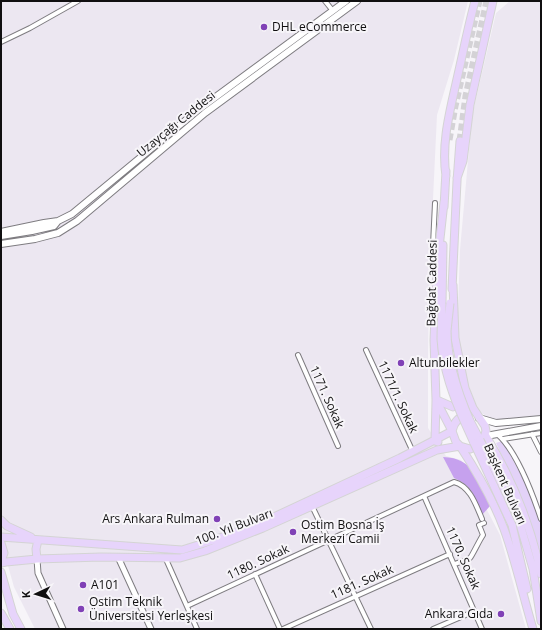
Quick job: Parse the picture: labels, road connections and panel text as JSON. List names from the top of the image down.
{
  "streets": {
    "main road": [
      "Uzayçağı Caddesi",
      "Bağdat Caddesi",
      "Başkent Bulvarı",
      "100. Yıl Bulvarı"
    ],
    "street": [
      "1171. Sokak",
      "1171/1. Sokak",
      "1170. Sokak",
      "1180. Sokak",
      "1181. Sokak"
    ]
  },
  "crossings": [
    ["1171/1. Sokak", "100. Yıl Bulvarı"],
    ["Başkent Bulvarı", "100. Yıl Bulvarı"],
    ["1170. Sokak", "1180. Sokak"],
    ["1170. Sokak", "1181. Sokak"]
  ],
  "places": [
    "DHL eCommerce",
    "Altunbilekler",
    "Ars Ankara Rulman",
    "Ostim Bosna İş Merkezi Camii",
    "A101",
    "Ostim Teknik Üniversitesi Yerleşkesi",
    "Ankara Gıda"
  ],
  "north": "left"
}
